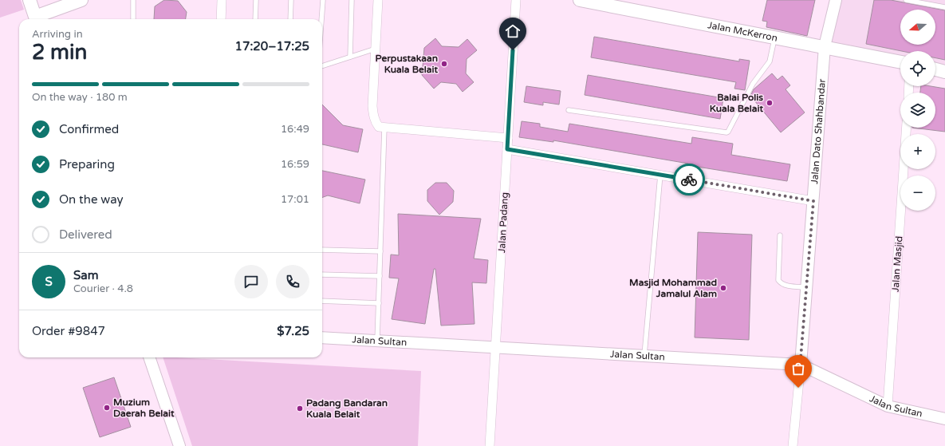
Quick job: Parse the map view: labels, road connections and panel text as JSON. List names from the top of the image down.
{
  "streets": {
    "main road": ["Jalan McKerron"],
    "street": [
      "Jalan Dato Shahbandar",
      "Jalan Padang",
      "Jalan Masjid",
      "Jalan Sultan"
    ]
  },
  "crossings": [
    ["Jalan McKerron", "Jalan Dato Shahbandar"],
    ["Jalan Dato Shahbandar", "Jalan Sultan"],
    ["Jalan Padang", "Jalan Sultan"],
    ["Jalan Masjid", "Jalan Sultan"]
  ],
  "places": [
    "Perpustakaan Kuala Belait",
    "Balai Polis Kuala Belait",
    "Masjid Mohammad Jamalul Alam",
    "Muzium Daerah Belait",
    "Padang Bandaran Kuala Belait"
  ],
  "north": "left",
  "page": {
    "map_buttons": ["+", "−"],
    "heading": ["2 min", "Arriving in", "17:20–17:25"],
    "panel": [
      "Sam",
      "Courier · 4.8",
      "Order #9847",
      "$7.25"
    ],
    "bar": "On the way · 180 m",
    "list": [
      ["Confirmed", "16:49"],
      ["Preparing", "16:59"],
      ["On the way", "17:01"],
      "Delivered"
    ],
    "round": "S"
  }
}
